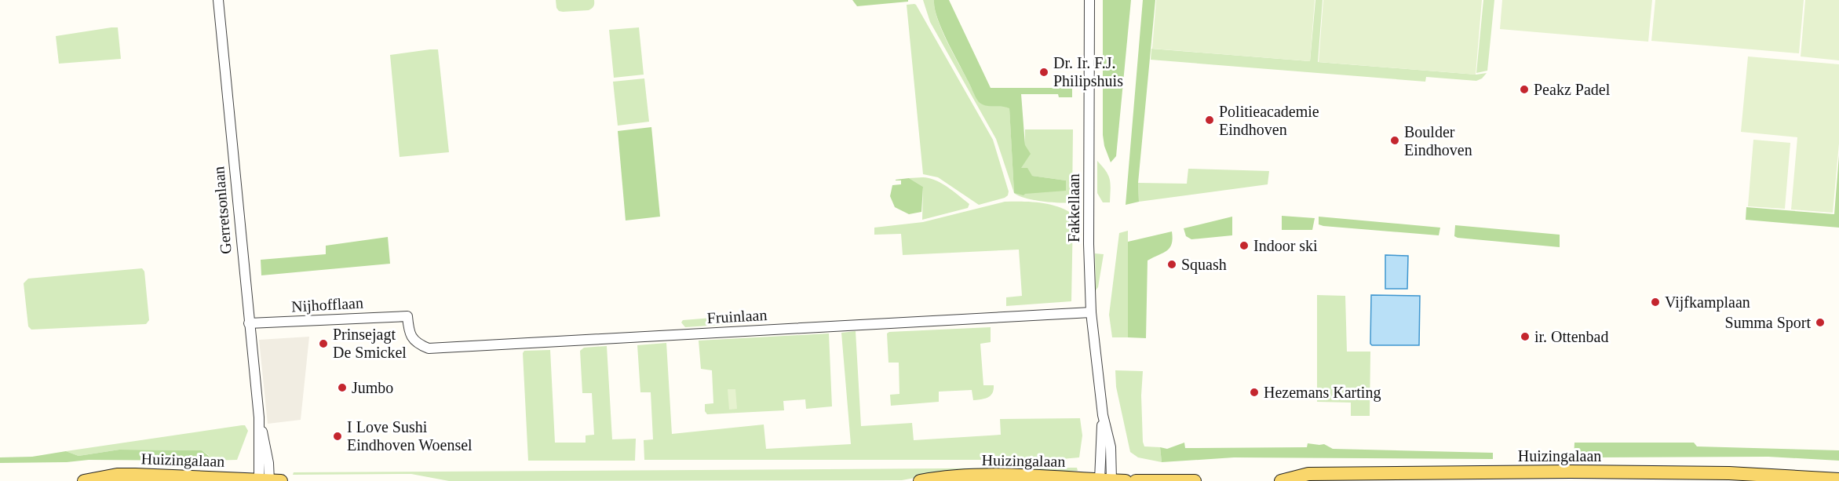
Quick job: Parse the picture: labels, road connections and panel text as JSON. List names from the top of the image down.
{
  "streets": {
    "main road": ["Huizingalaan"],
    "street": [
      "Fakkellaan",
      "Gerretsonlaan",
      "Nijhofflaan",
      "Fruinlaan"
    ]
  },
  "crossings": [
    ["Fakkellaan", "Fruinlaan"],
    ["Fakkellaan", "Huizingalaan"],
    ["Gerretsonlaan", "Nijhofflaan"],
    ["Gerretsonlaan", "Huizingalaan"],
    ["Nijhofflaan", "Fruinlaan"]
  ],
  "places": [
    "Dr. Ir. F.J. Philipshuis",
    "Peakz Padel",
    "Politieacademie Eindhoven",
    "Boulder Eindhoven",
    "Indoor ski",
    "Squash",
    "Vijfkamplaan",
    "Summa Sport",
    "ir. Ottenbad",
    "Prinsejagt De Smickel",
    "Jumbo",
    "Hezemans Karting",
    "I Love Sushi Eindhoven Woensel"
  ]
}
